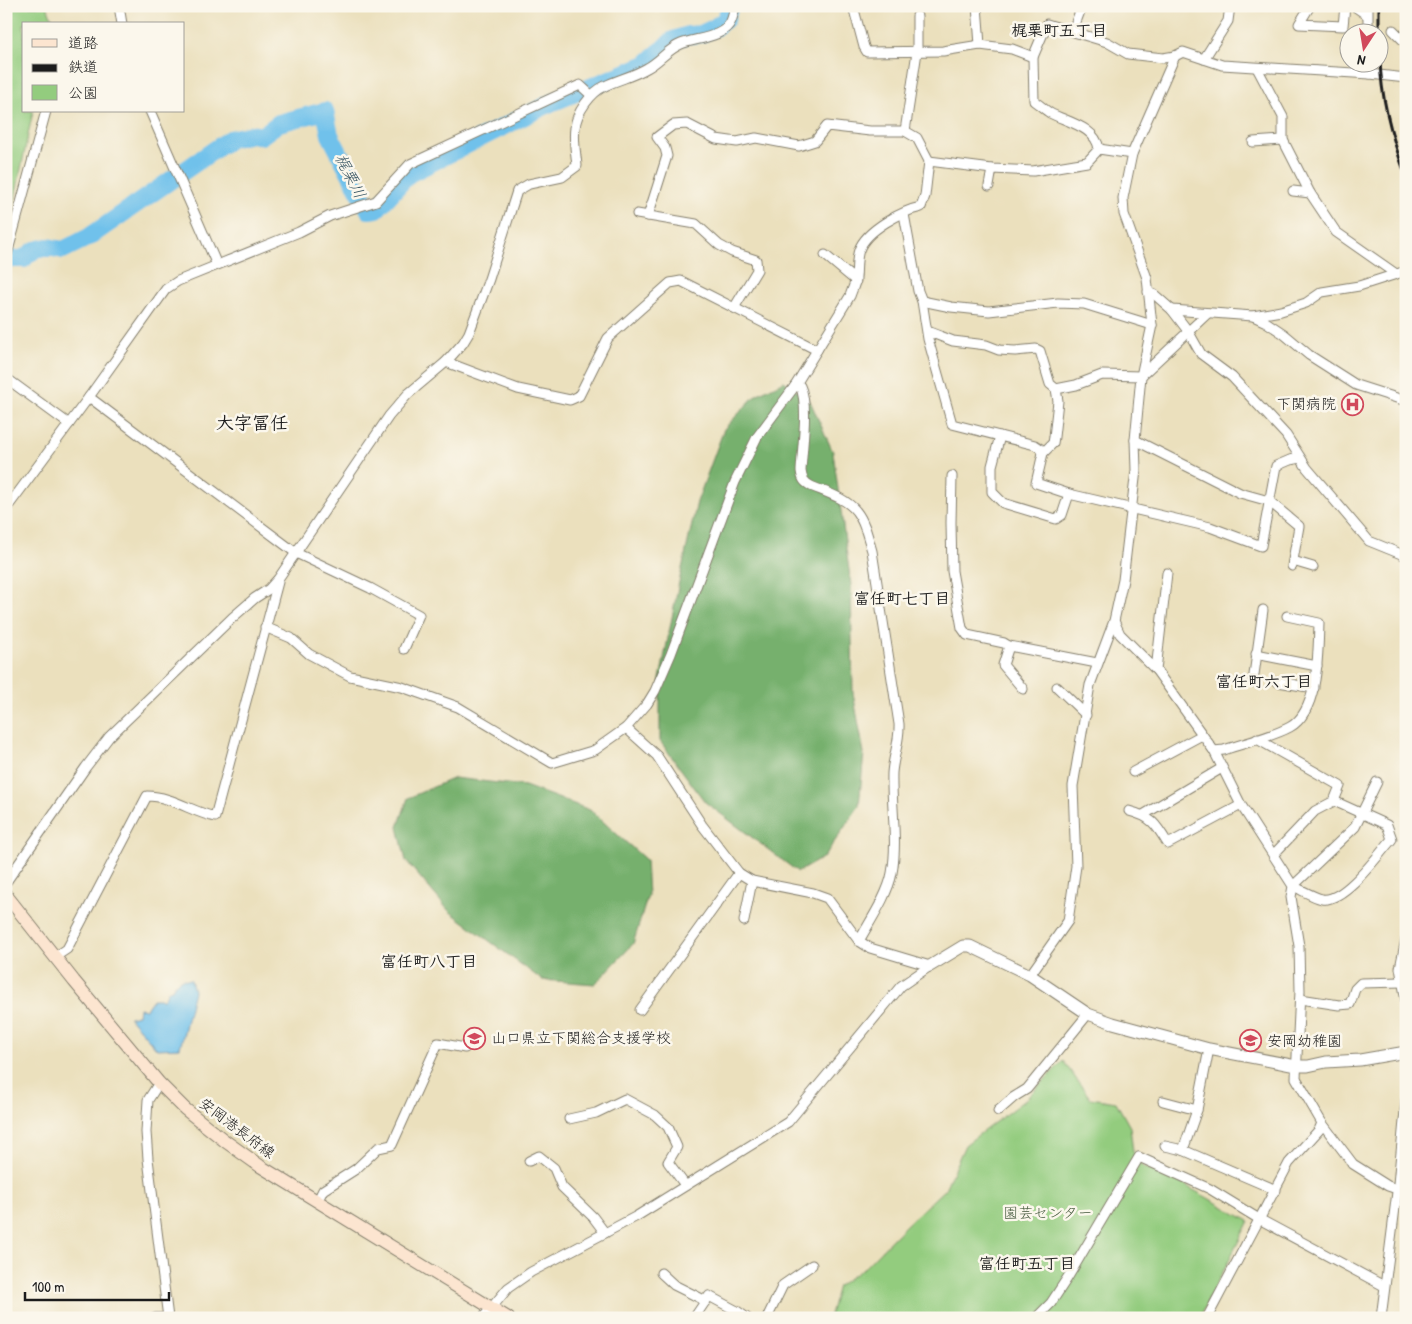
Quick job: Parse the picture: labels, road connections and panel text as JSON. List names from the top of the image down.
{
  "streets": {
    "main road": ["安岡港長府線"]
  },
  "districts": [
    "梶栗町五丁目",
    "大字冨任",
    "富任町七丁目",
    "富任町六丁目",
    "富任町八丁目",
    "富任町五丁目"
  ],
  "water": ["梶栗川"],
  "parks": ["園芸センター"],
  "places": {
    "hospital": ["下関病院"],
    "school or university": ["山口県立下関総合支援学校", "安岡幼稚園"]
  },
  "legend": ["道路", "鉄道", "公園"],
  "scale_bar": "100 m",
  "north": "bottom"
}
